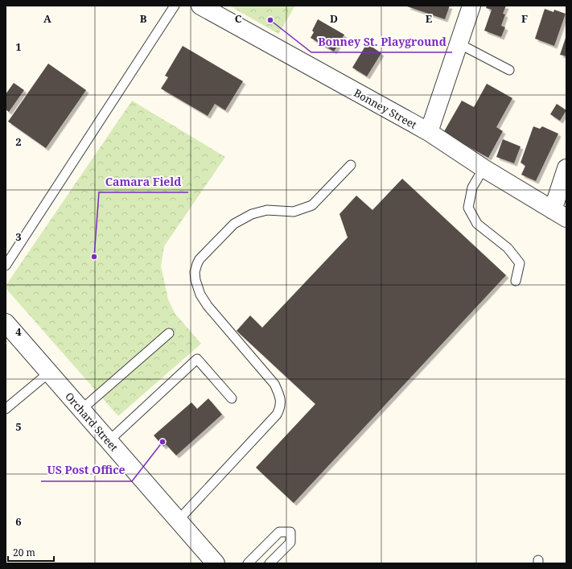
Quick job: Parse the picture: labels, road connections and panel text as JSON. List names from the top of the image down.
{
  "streets": {
    "street": ["Bonney Street", "Orchard Street"]
  },
  "places": ["Bonney St. Playground", "Camara Field", "US Post Office"],
  "scale_bar": "20 m",
  "grid": {
    "columns": [
      "A",
      "B",
      "C",
      "D",
      "E",
      "F"
    ],
    "rows": [
      "1",
      "2",
      "3",
      "4",
      "5",
      "6"
    ]
  }
}
